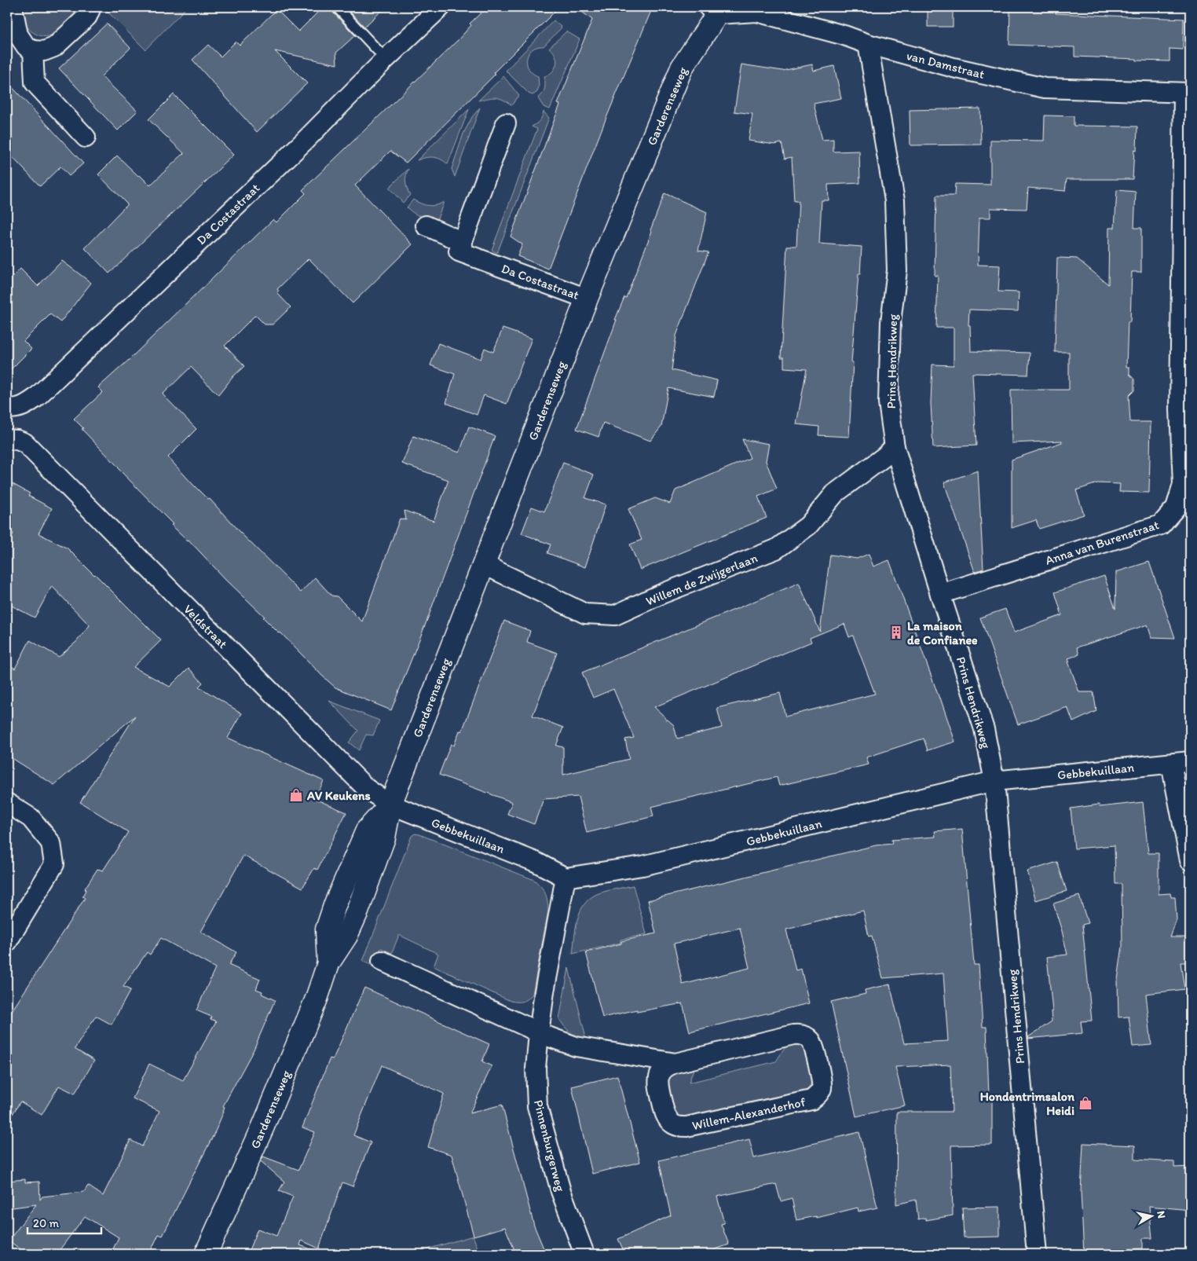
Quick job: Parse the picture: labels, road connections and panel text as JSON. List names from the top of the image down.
{
  "streets": {
    "main road": ["Garderenseweg"],
    "street": [
      "van Damstraat",
      "Da Costastraat",
      "Prins Hendrikweg",
      "Anna van Burenstraat",
      "Willem de Zwijgerlaan",
      "Veldstraat",
      "Gebbekuillaan",
      "Willem-Alexanderhof",
      "Pinnenburgerweg"
    ]
  },
  "crossings": [
    ["van Damstraat", "Garderenseweg"],
    ["van Damstraat", "Prins Hendrikweg"],
    ["van Damstraat", "Anna van Burenstraat"],
    ["Garderenseweg", "Da Costastraat"],
    ["Garderenseweg", "Willem de Zwijgerlaan"],
    ["Garderenseweg", "Veldstraat"],
    ["Garderenseweg", "Gebbekuillaan"],
    ["Prins Hendrikweg", "Anna van Burenstraat"],
    ["Prins Hendrikweg", "Willem de Zwijgerlaan"],
    ["Prins Hendrikweg", "Gebbekuillaan"],
    ["Veldstraat", "Gebbekuillaan"],
    ["Gebbekuillaan", "Pinnenburgerweg"],
    ["Willem-Alexanderhof", "Pinnenburgerweg"]
  ],
  "places": {
    "building": ["La maison de Confianee"],
    "shop": ["AV Keukens", "Hondentrimsalon Heidi"]
  },
  "scale_bar": "20 m",
  "north": "right"
}
